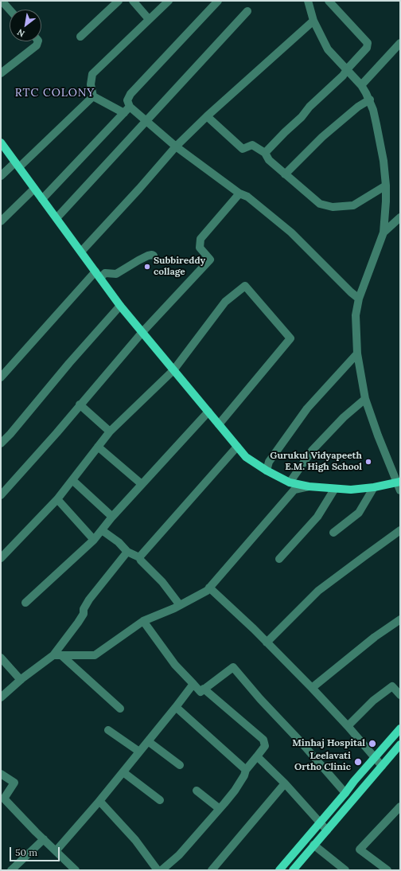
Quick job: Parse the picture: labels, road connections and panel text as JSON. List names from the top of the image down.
{
  "districts": ["RTC COLONY"],
  "places": [
    "Subbireddy collage",
    "Gurukul Vidyapeeth E.M. High School",
    "Minhaj Hospital",
    "Leelavati Ortho Clinic"
  ],
  "scale_bar": "50 m",
  "north": "bottom left"
}
